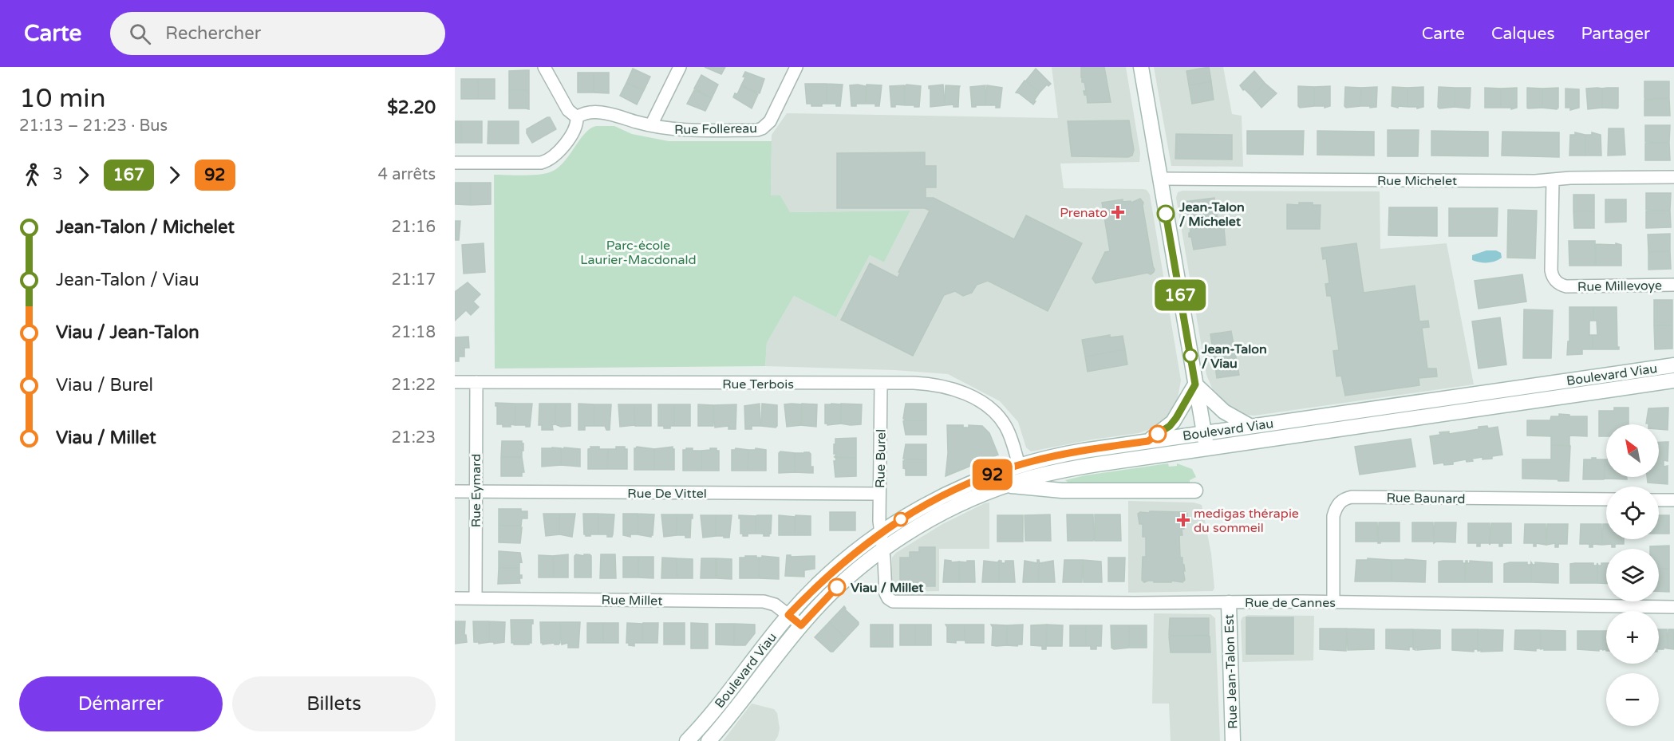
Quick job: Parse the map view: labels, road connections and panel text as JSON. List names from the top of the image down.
{
  "streets": {
    "main road": ["Boulevard Viau", "Rue Jean-Talon Est"],
    "street": [
      "Rue Follereau",
      "Rue Michelet",
      "Rue Millevoye",
      "Rue Terbois",
      "Rue Burel",
      "Rue Eymard",
      "Rue De Vittel",
      "Rue Baunard",
      "Rue Millet",
      "Rue de Cannes"
    ]
  },
  "crossings": [
    ["Rue Michelet", "Rue Millevoye"],
    ["Boulevard Viau", "Rue Terbois"],
    ["Boulevard Viau", "Rue Burel"],
    ["Boulevard Viau", "Rue Millet"],
    ["Boulevard Viau", "Rue de Cannes"],
    ["Rue Terbois", "Rue Burel"],
    ["Rue Terbois", "Rue Eymard"],
    ["Rue Burel", "Rue De Vittel"],
    ["Rue Burel", "Rue de Cannes"],
    ["Rue Eymard", "Rue De Vittel"],
    ["Rue Eymard", "Rue Millet"],
    ["Rue Baunard", "Rue de Cannes"],
    ["Rue de Cannes", "Rue Jean-Talon Est"]
  ],
  "parks": ["Parc-école Laurier-Macdonald"],
  "places": {
    "health": ["Prenato", "medigas thérapie du sommeil"],
    "other": ["Jean-Talon / Michelet", "Jean-Talon / Viau", "Viau / Millet"]
  },
  "lines": ["bus line 167", "bus line 92"],
  "north": "top left",
  "page": {
    "header": "Carte",
    "search": "Rechercher",
    "nav": ["Carte", "Calques", "Partager"],
    "heading": ["10 min", "21:13 – 21:23 · Bus", "$2.20"],
    "on_map": ["167", "92"],
    "legs": [
      "3",
      "167",
      "92",
      "4 arrêts"
    ],
    "list": [
      {
        "name": "Jean-Talon / Michelet",
        "value": "21:16"
      },
      {
        "name": "Jean-Talon / Viau",
        "value": "21:17"
      },
      {
        "name": "Viau / Jean-Talon",
        "value": "21:18"
      },
      {
        "name": "Viau / Burel",
        "value": "21:22"
      },
      {
        "name": "Viau / Millet",
        "value": "21:23"
      }
    ],
    "map_buttons": ["+", "−"],
    "buttons": ["Démarrer", "Billets"]
  }
}
